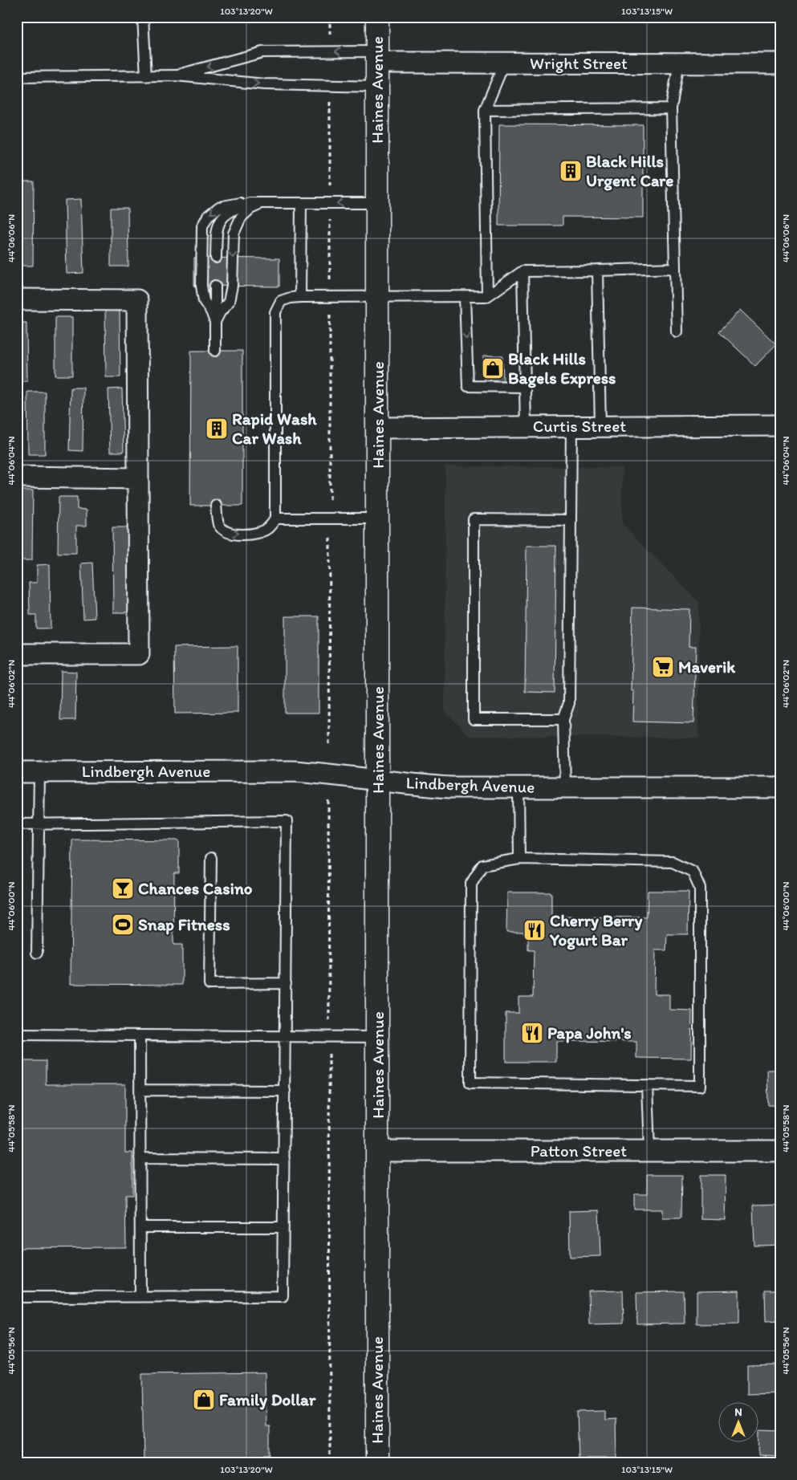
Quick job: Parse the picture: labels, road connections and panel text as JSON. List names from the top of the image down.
{
  "streets": {
    "main road": ["Haines Avenue"],
    "street": [
      "Wright Street",
      "Curtis Street",
      "Lindbergh Avenue",
      "Patton Street"
    ]
  },
  "crossings": [
    ["Wright Street", "Haines Avenue"],
    ["Haines Avenue", "Curtis Street"],
    ["Haines Avenue", "Lindbergh Avenue"],
    ["Haines Avenue", "Patton Street"]
  ],
  "places": {
    "building": ["Black Hills Urgent Care", "Rapid Wash Car Wash"],
    "shop": ["Black Hills Bagels Express", "Family Dollar"],
    "supermarket": ["Maverik"],
    "bar": ["Chances Casino"],
    "sports": ["Snap Fitness"],
    "restaurant": ["Cherry Berry Yogurt Bar", "Papa John's"]
  },
  "north": "top",
  "coordinates": [
    "103°13'20\"W",
    "103°13'15\"W",
    "44°06'06\"N",
    "44°06'04\"N",
    "44°06'02\"N",
    "44°06'00\"N",
    "44°05'58\"N",
    "44°05'56\"N"
  ]
}
